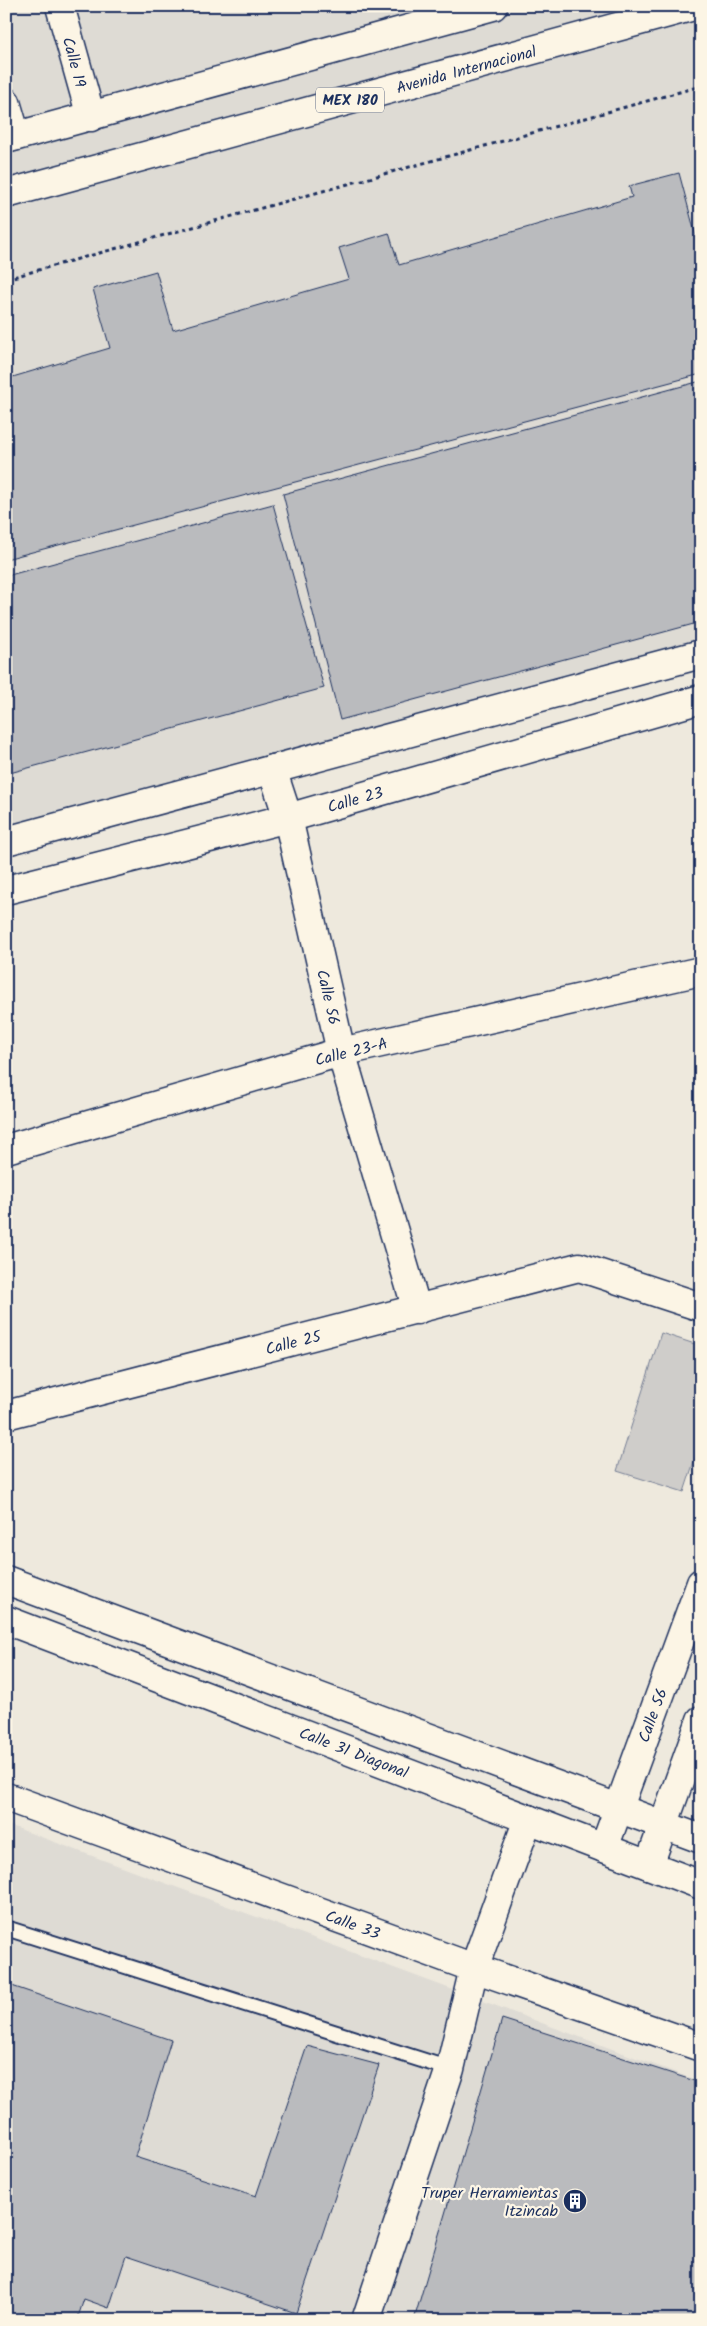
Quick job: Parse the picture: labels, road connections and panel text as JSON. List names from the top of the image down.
{
  "streets": {
    "street": [
      "Calle 19",
      "Avenida Internacional",
      "MEX 180",
      "Calle 23",
      "Calle 56",
      "Calle 23-A",
      "Calle 25",
      "Calle 31 Diagonal",
      "Calle 33"
    ]
  },
  "crossings": [
    ["Calle 23", "Calle 56"],
    ["Calle 56", "Calle 23-A"],
    ["Calle 56", "Calle 25"],
    ["Calle 56", "Calle 31 Diagonal"]
  ],
  "places": {
    "building": ["Truper Herramientas Itzincab"]
  }
}
